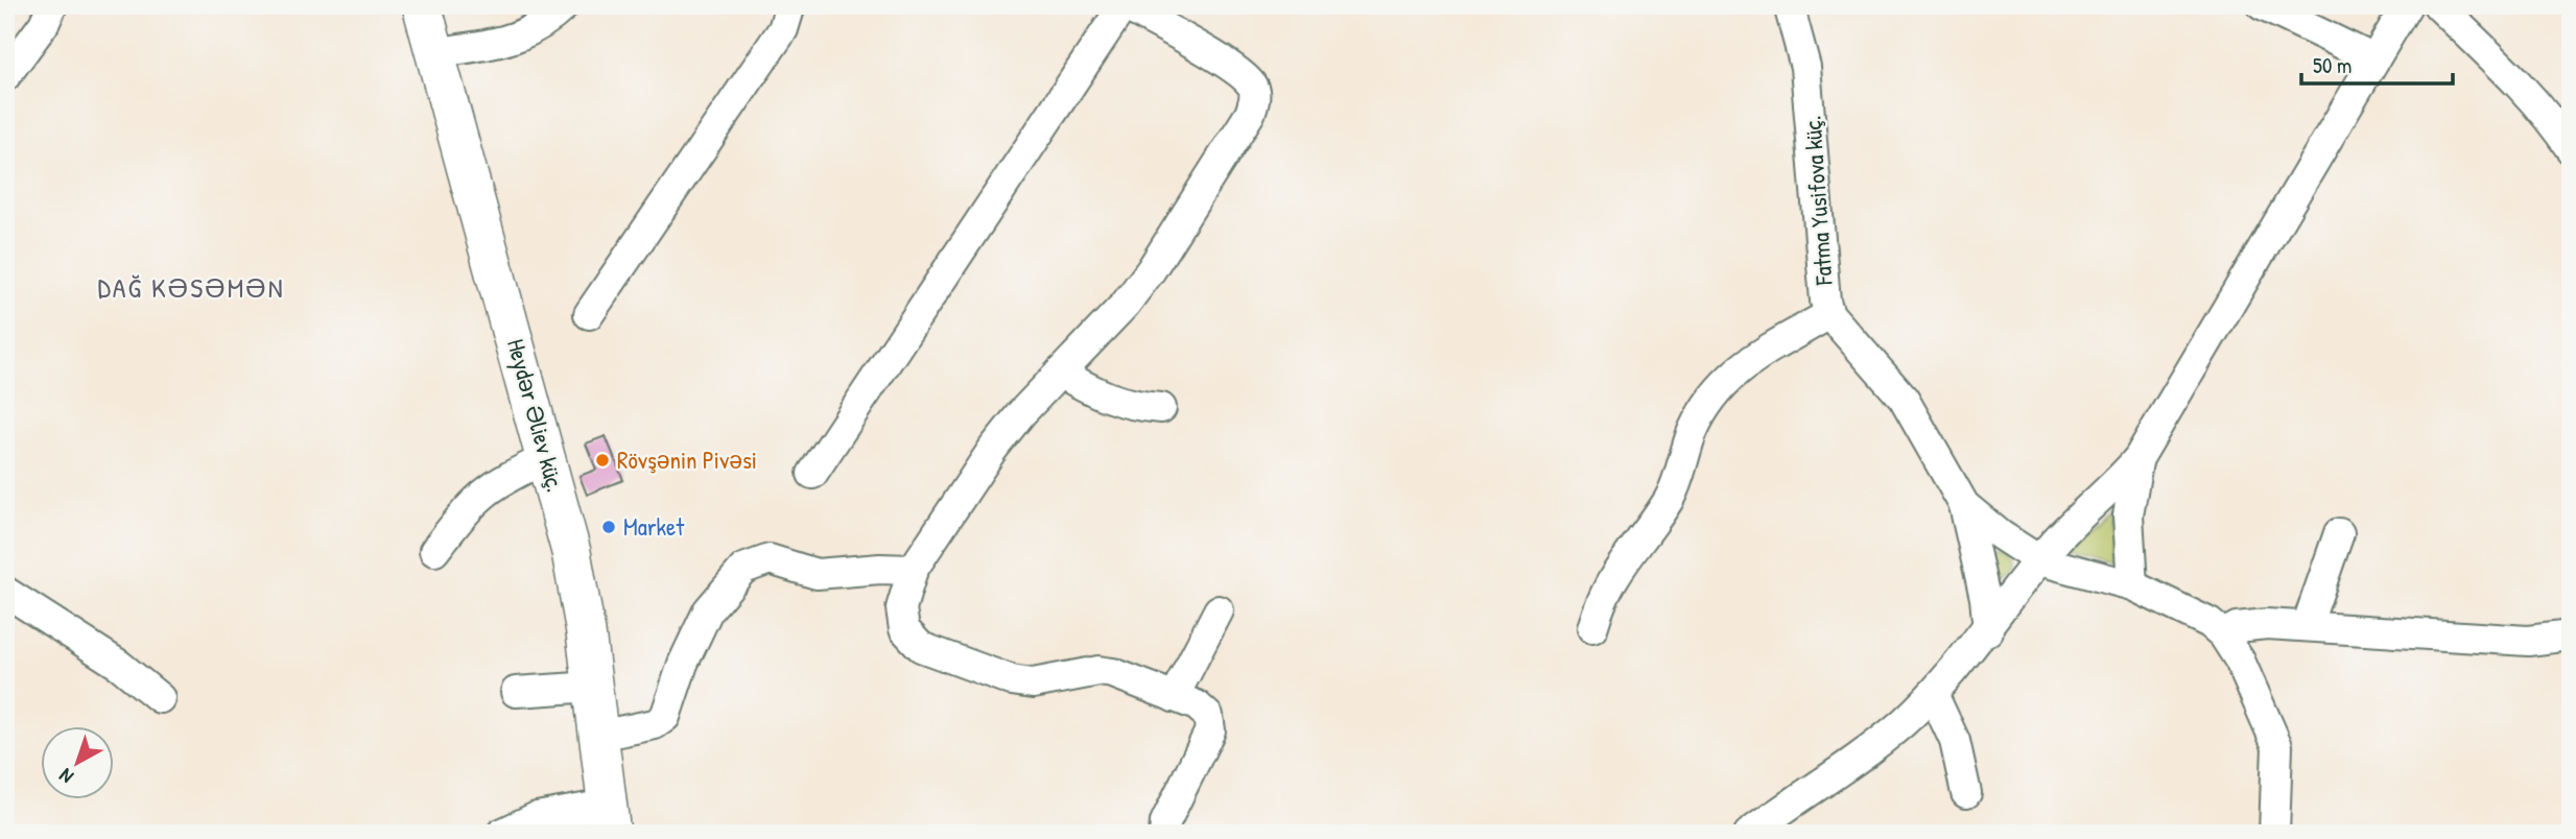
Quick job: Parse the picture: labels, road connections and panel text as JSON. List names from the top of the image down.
{
  "streets": {
    "main road": ["Heydər Əliev küç."],
    "street": ["Fatma Yusifova küç."]
  },
  "districts": ["DAĞ KƏSƏMƏN"],
  "places": ["Rövşənin Pivəsi", "Market"],
  "scale_bar": "50 m",
  "north": "bottom left"
}
